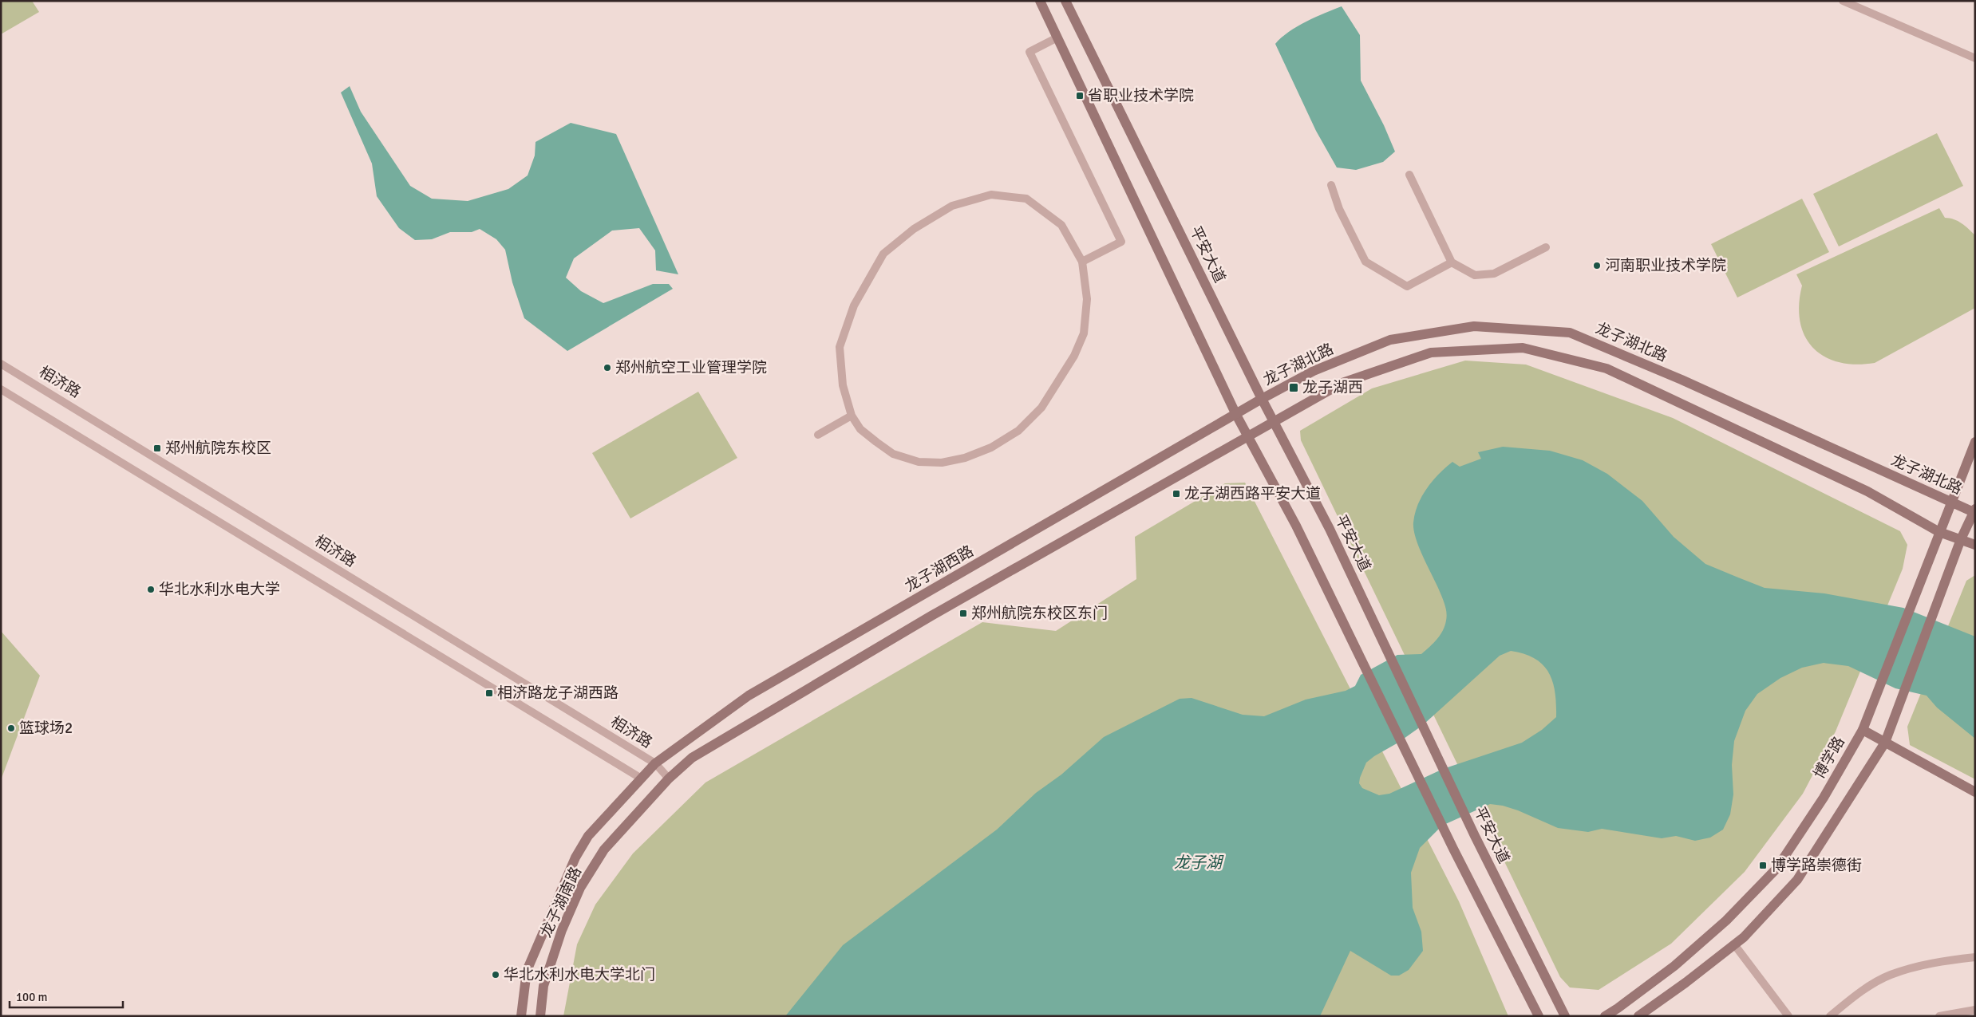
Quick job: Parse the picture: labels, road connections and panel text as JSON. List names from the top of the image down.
{
  "streets": {
    "street": [
      "平安大道",
      "龙子湖北路",
      "相济路",
      "龙子湖西路",
      "博学路",
      "龙子湖南路"
    ]
  },
  "crossings": [
    ["平安大道", "龙子湖北路"],
    ["平安大道", "龙子湖西路"],
    ["龙子湖北路", "龙子湖西路"],
    ["龙子湖北路", "博学路"],
    ["相济路", "龙子湖西路"],
    ["相济路", "龙子湖南路"],
    ["龙子湖西路", "龙子湖南路"]
  ],
  "water": ["龙子湖"],
  "places": {
    "transit": [
      "省职业技术学院",
      "龙子湖西",
      "郑州航院东校区",
      "龙子湖西路平安大道",
      "郑州航院东校区东门",
      "相济路龙子湖西路",
      "博学路崇德街"
    ],
    "other": [
      "河南职业技术学院",
      "郑州航空工业管理学院",
      "华北水利水电大学",
      "篮球场2",
      "华北水利水电大学北门"
    ]
  },
  "scale_bar": "100 m"
}
